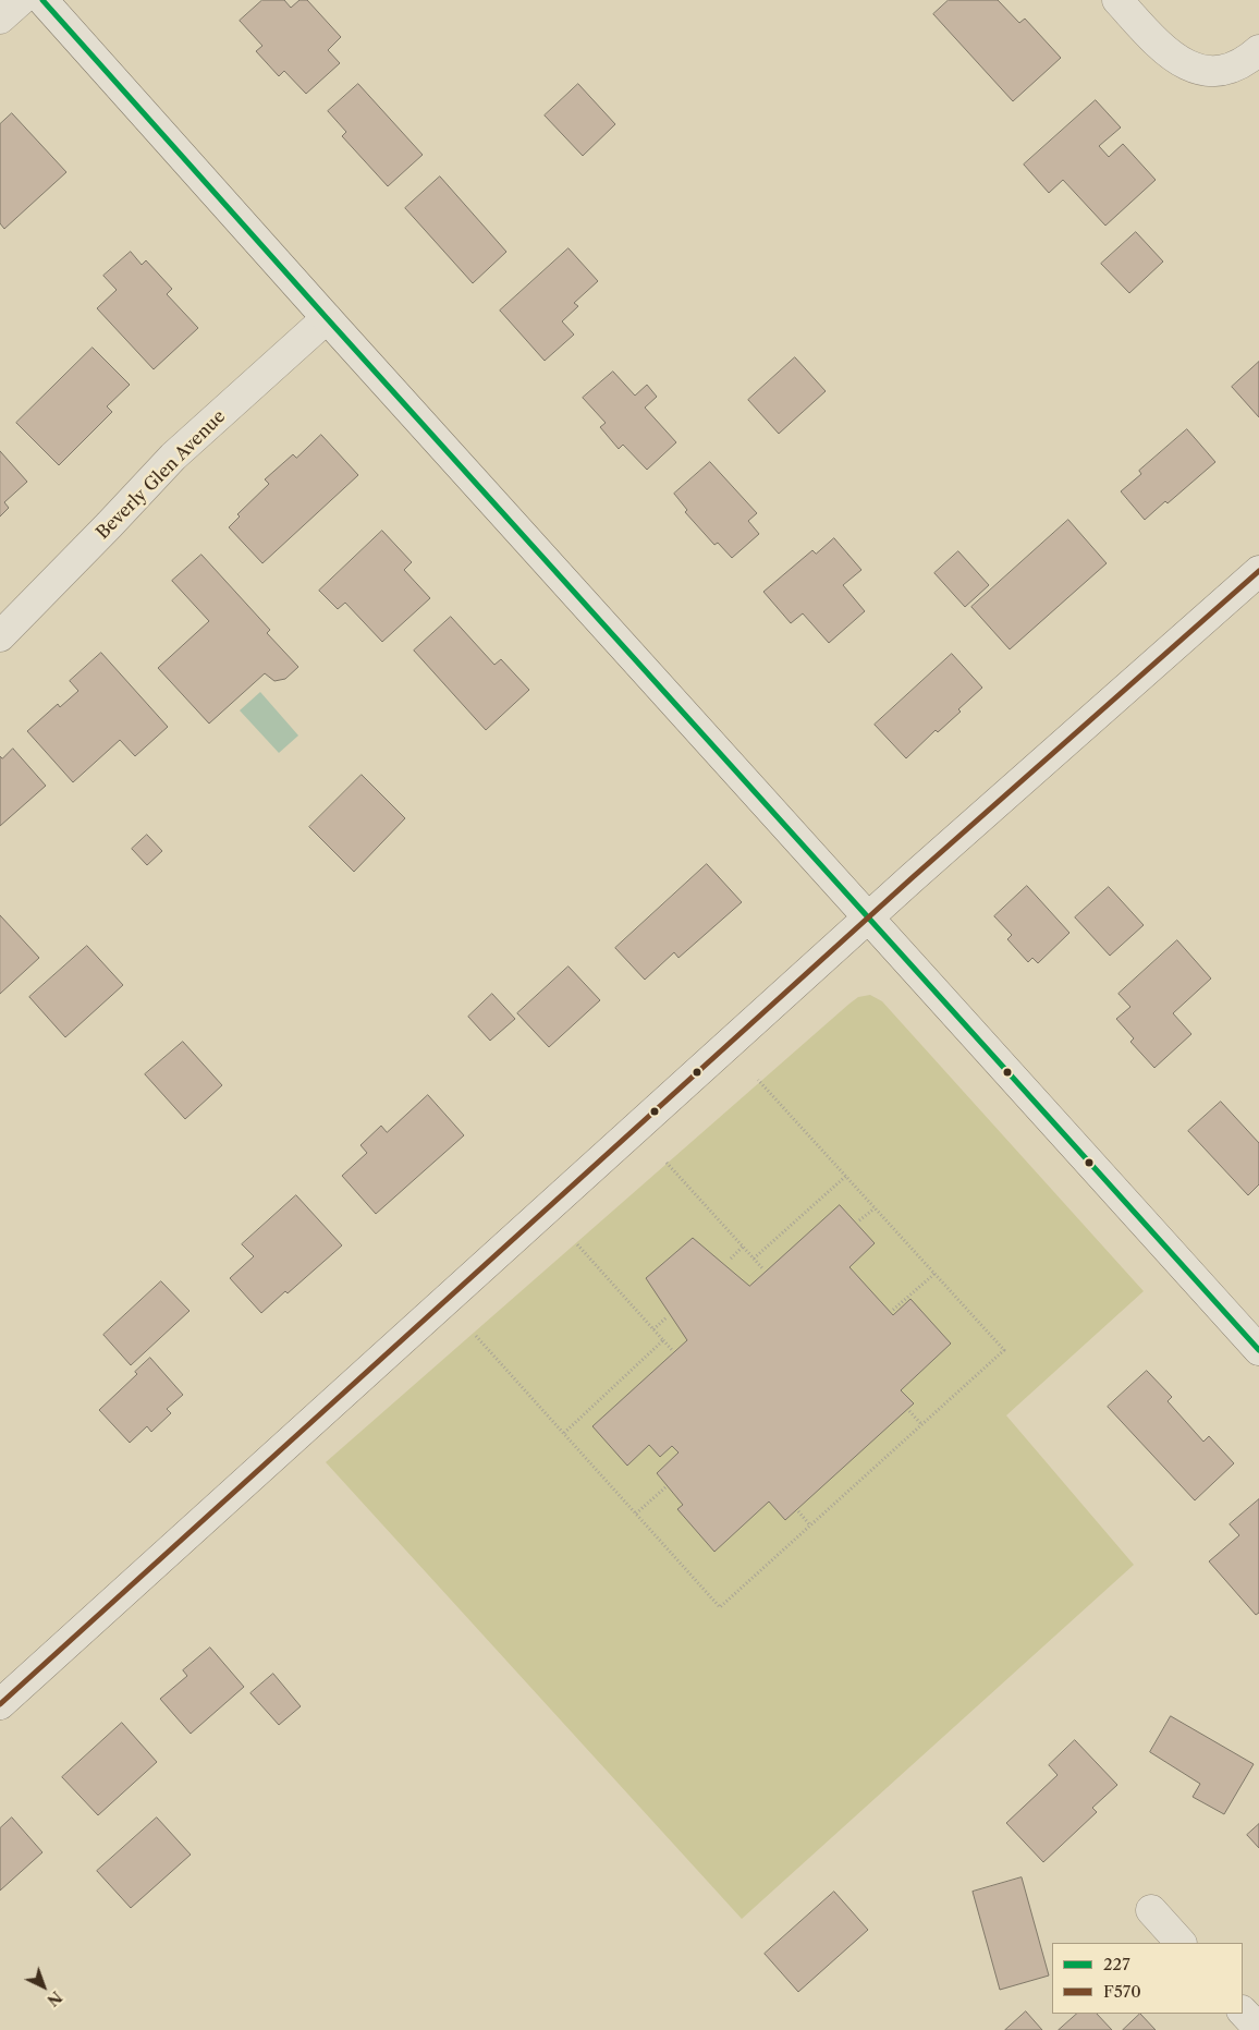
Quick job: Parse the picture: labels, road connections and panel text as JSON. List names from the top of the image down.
{
  "streets": {
    "main road": ["Beverly Glen Avenue"]
  },
  "lines": ["transit line 227", "transit line F570"],
  "legend": ["227", "F570"],
  "north": "bottom right"
}
